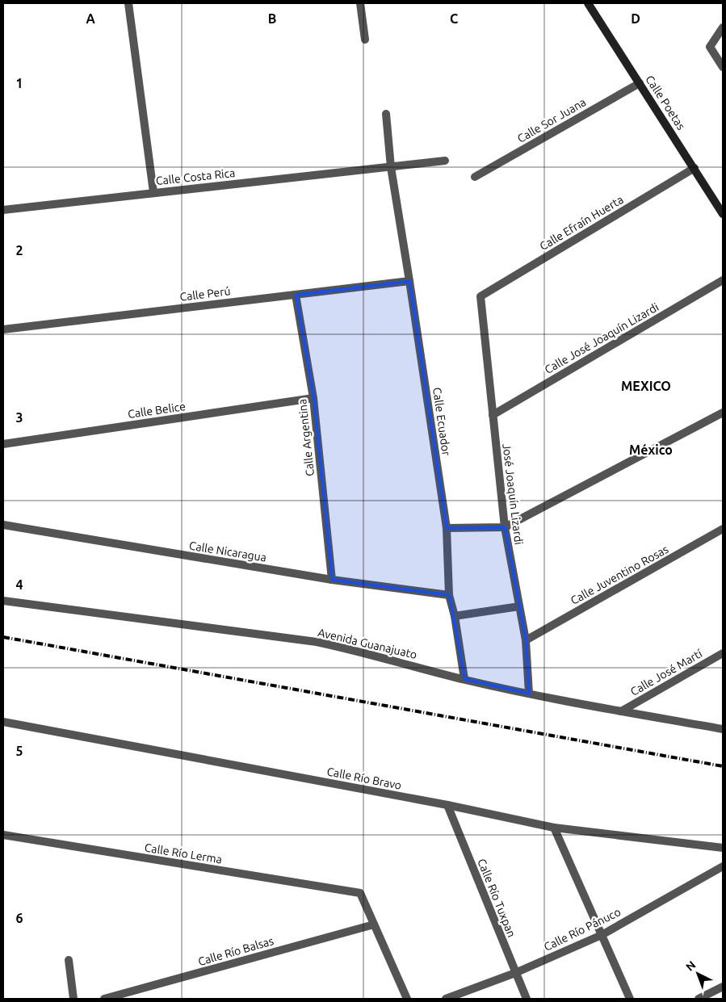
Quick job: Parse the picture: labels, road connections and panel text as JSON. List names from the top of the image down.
{
  "streets": {
    "street": [
      "Calle Poetas",
      "Calle Sor Juana",
      "Calle Costa Rica",
      "Calle Efraín Huerta",
      "Calle Perú",
      "Calle José Joaquín Lizardi",
      "Calle Belice",
      "Calle Ecuador",
      "Calle Argentina",
      "José Joaquín Lizardi",
      "Calle Nicaragua",
      "Calle Juventino Rosas",
      "Avenida Guanajuato",
      "Calle José Martí",
      "Calle Río Bravo",
      "Calle Río Lerma",
      "Calle Río Tuxpan",
      "Calle Río Pánuco",
      "Calle Río Balsas"
    ]
  },
  "crossings": [
    ["Calle Poetas", "Calle Sor Juana"],
    ["Calle Poetas", "Calle Efraín Huerta"],
    ["Calle Costa Rica", "Calle Ecuador"],
    ["Calle Efraín Huerta", "José Joaquín Lizardi"],
    ["Calle Perú", "Calle Ecuador"],
    ["Calle Perú", "Calle Argentina"],
    ["Calle José Joaquín Lizardi", "José Joaquín Lizardi"],
    ["Calle Belice", "Calle Argentina"],
    ["Calle Ecuador", "Calle Nicaragua"],
    ["Calle Ecuador", "Avenida Guanajuato"],
    ["Calle Argentina", "Calle Nicaragua"],
    ["José Joaquín Lizardi", "Calle Juventino Rosas"],
    ["José Joaquín Lizardi", "Avenida Guanajuato"],
    ["Avenida Guanajuato", "Calle José Martí"],
    ["Calle Río Bravo", "Calle Río Tuxpan"],
    ["Calle Río Lerma", "Calle Río Balsas"],
    ["Calle Río Tuxpan", "Calle Río Pánuco"]
  ],
  "districts": ["MEXICO", "México"],
  "north": "top left",
  "grid": {
    "columns": [
      "A",
      "B",
      "C",
      "D"
    ],
    "rows": [
      "1",
      "2",
      "3",
      "4",
      "5",
      "6"
    ]
  }
}
